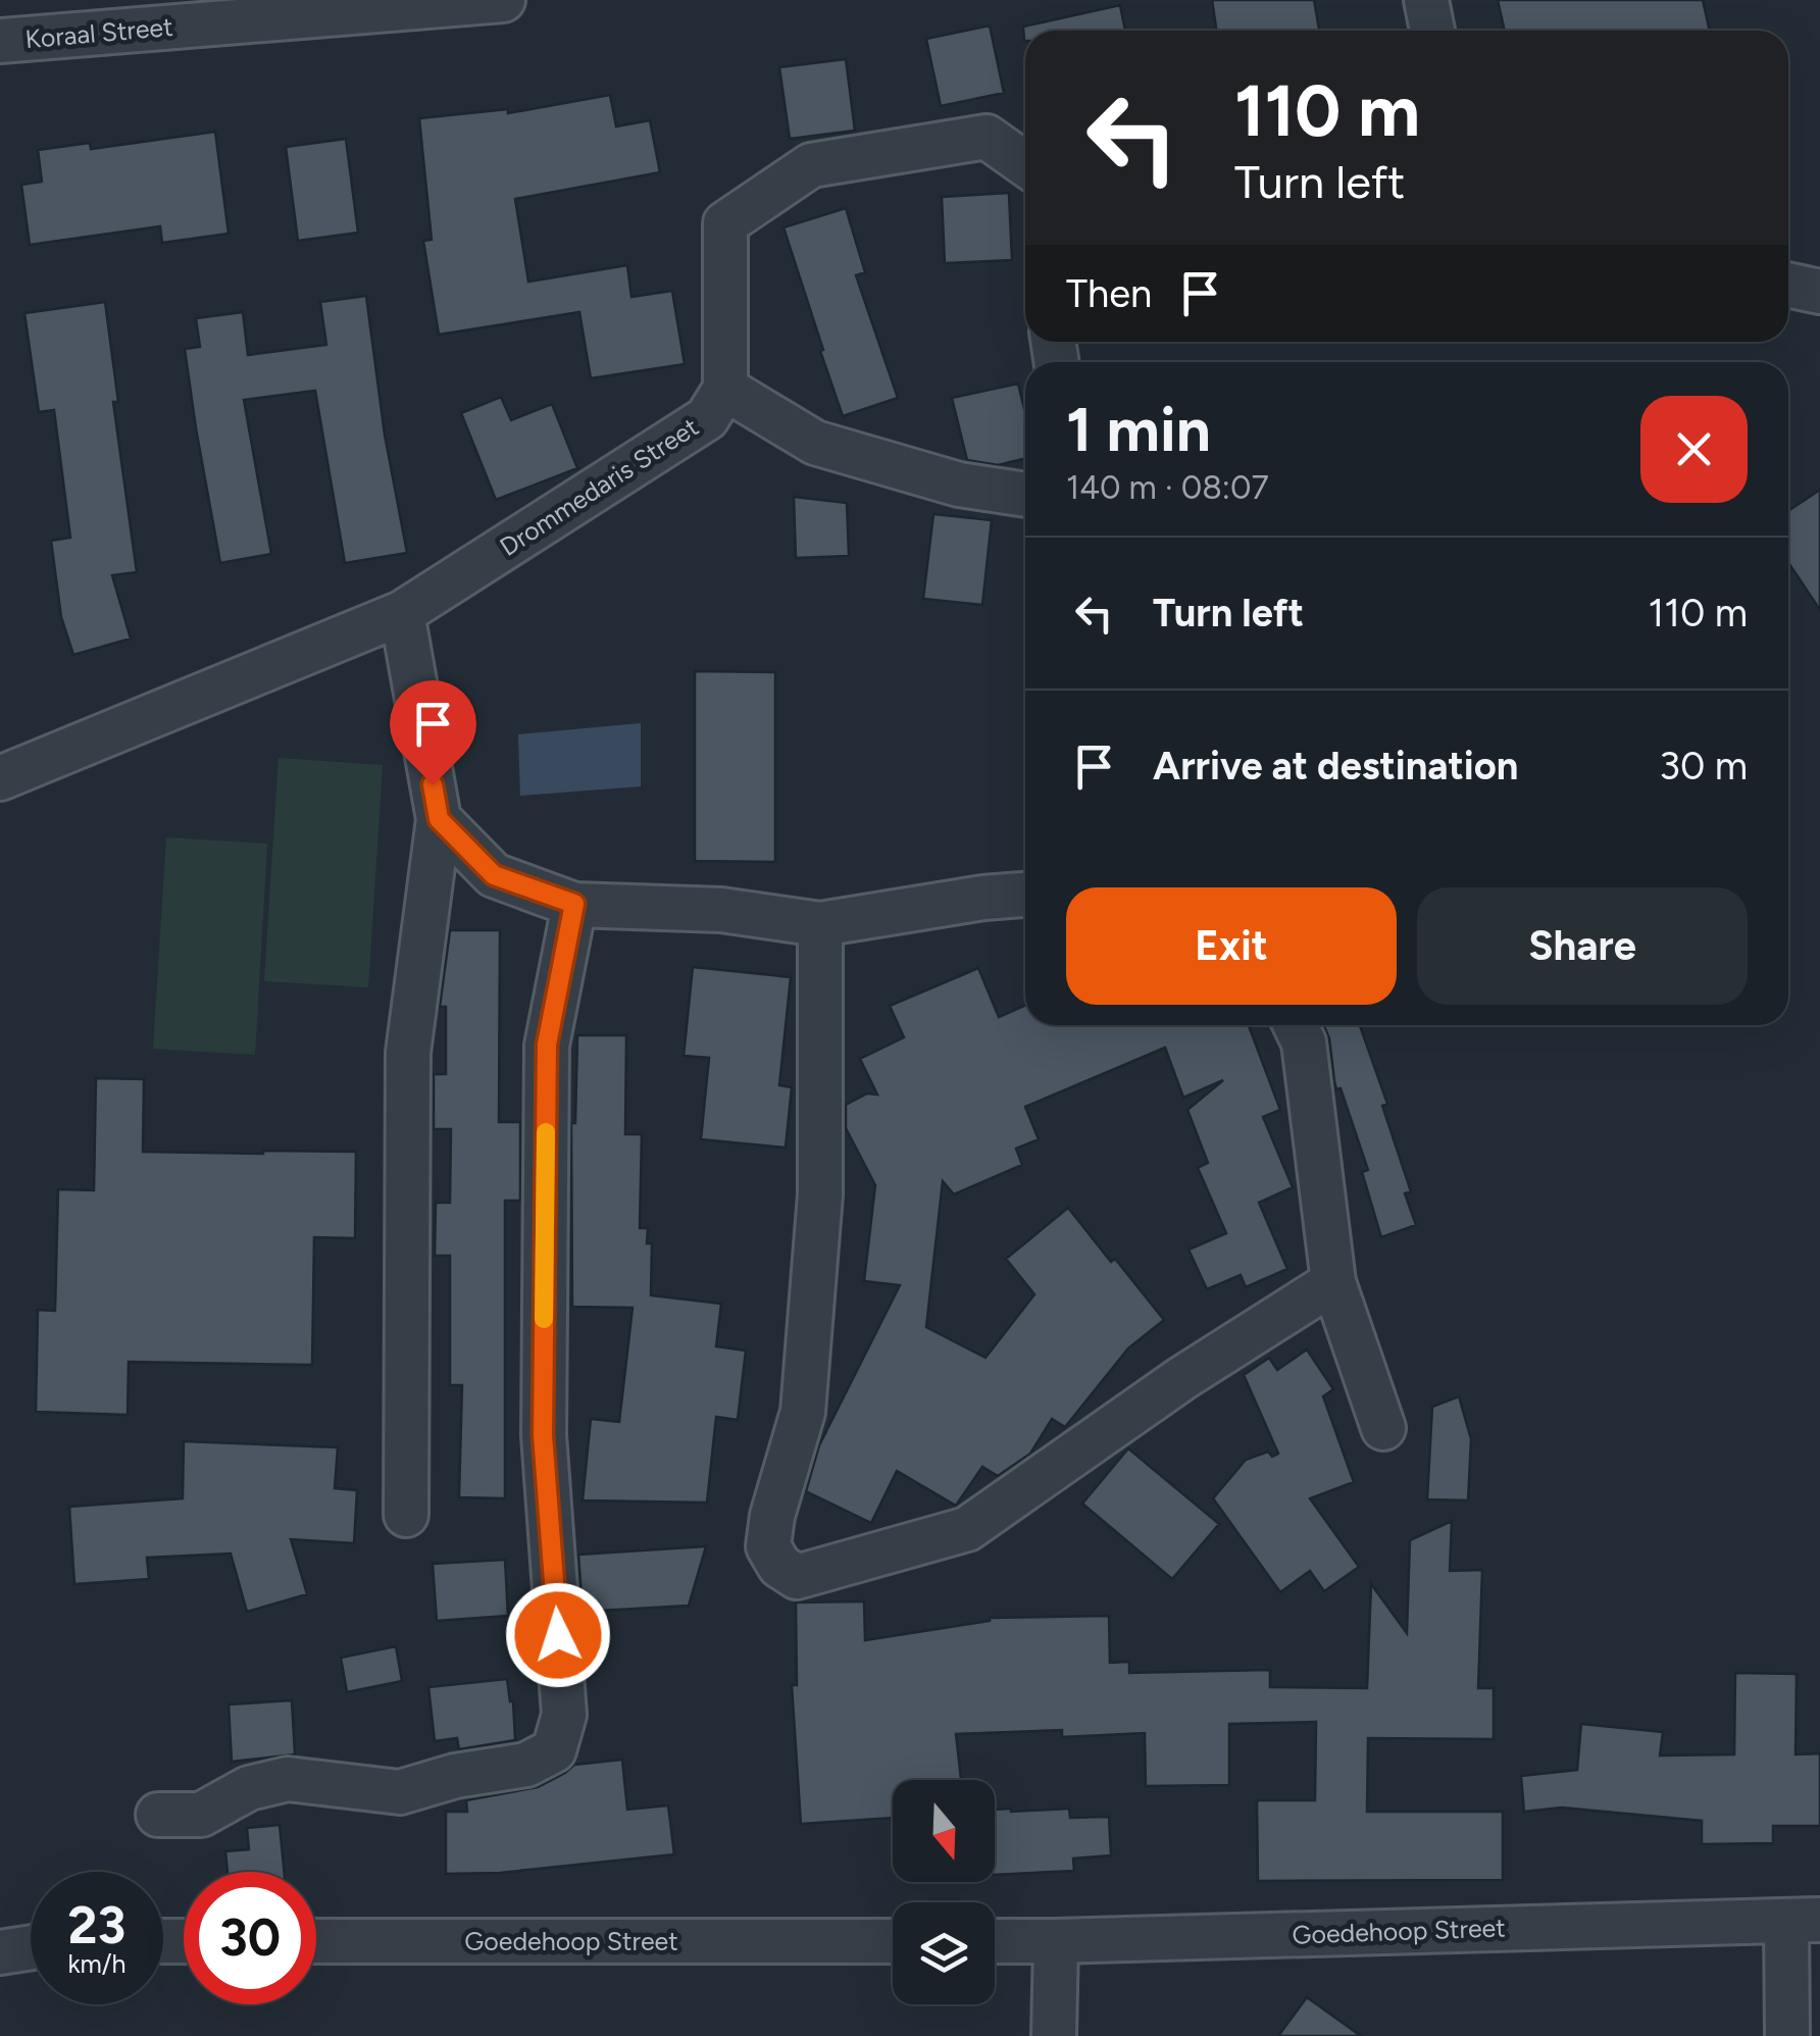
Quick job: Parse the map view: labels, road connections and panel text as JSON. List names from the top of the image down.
{
  "streets": {
    "street": ["Koraal Street", "Drommedaris Street", "Goedehoop Street"]
  },
  "north": "bottom",
  "page": {
    "turn": ["110 m", "Turn left"],
    "then": "Then",
    "heading": ["1 min", "140 m · 08:07"],
    "list": [
      {
        "name": "Turn left",
        "value": "110 m"
      },
      {
        "name": "Arrive at destination",
        "value": "30 m"
      }
    ],
    "buttons": ["Exit", "Share"],
    "speed": "23 km/h",
    "limit": "30"
  }
}
